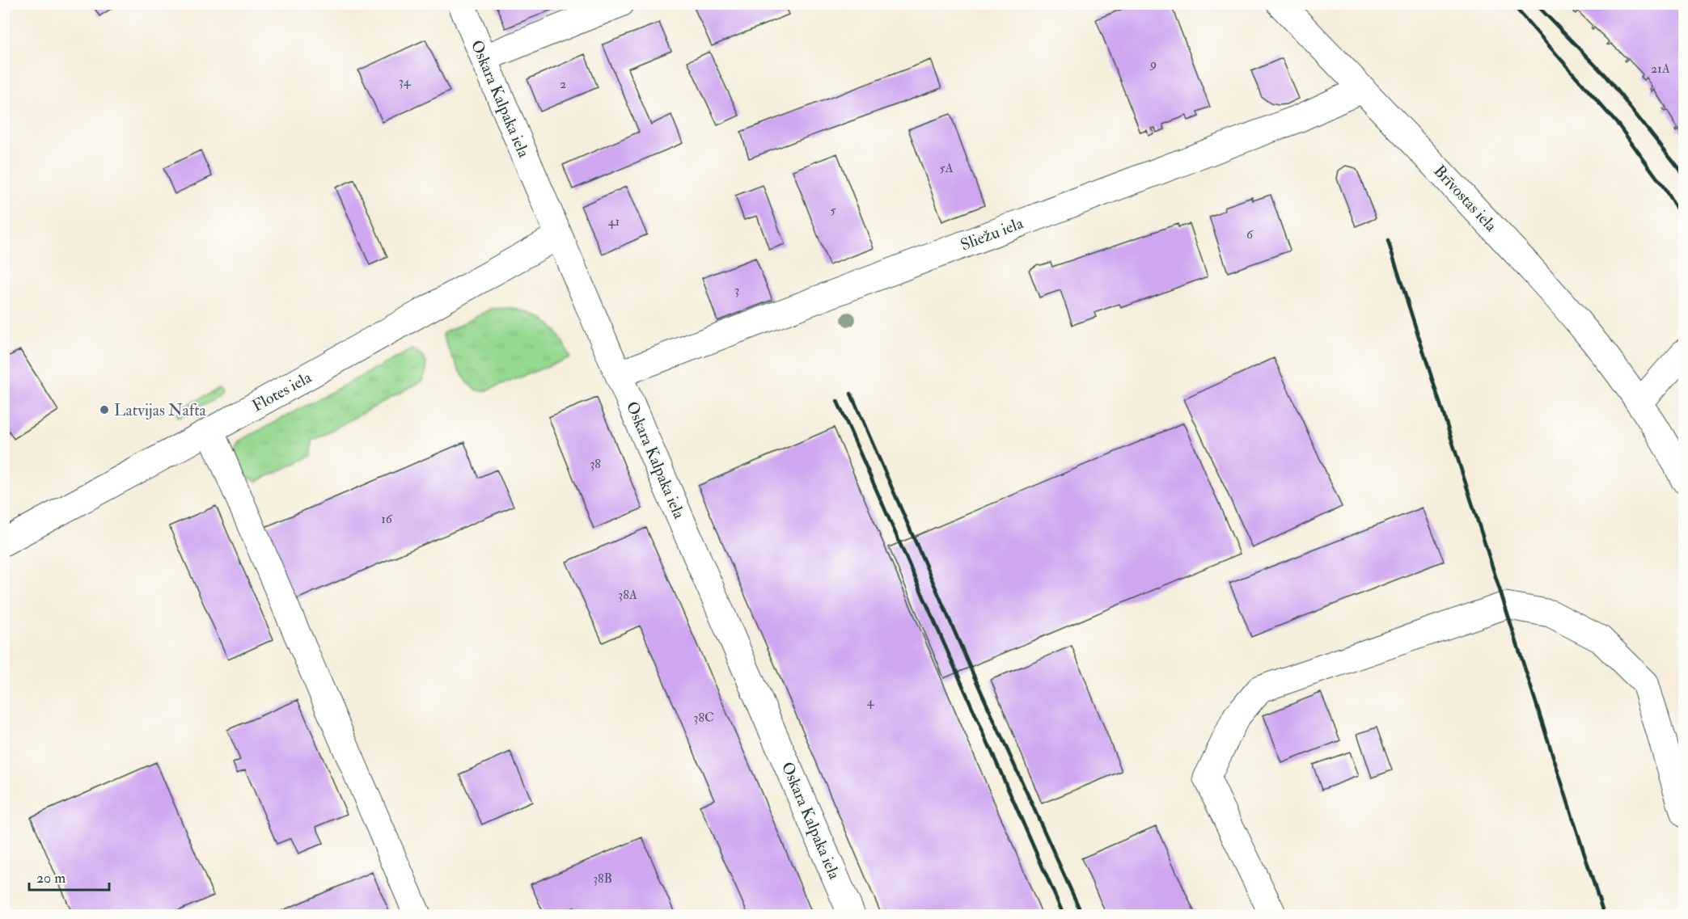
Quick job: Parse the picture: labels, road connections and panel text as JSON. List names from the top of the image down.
{
  "streets": {
    "street": [
      "Oskara Kalpaka iela",
      "Brīvostas iela",
      "Sliežu iela",
      "Flotes iela"
    ]
  },
  "crossings": [
    ["Oskara Kalpaka iela", "Sliežu iela"],
    ["Oskara Kalpaka iela", "Flotes iela"],
    ["Brīvostas iela", "Sliežu iela"]
  ],
  "places": ["Latvijas Nafta"],
  "house_numbers": [
    "9",
    "21A",
    "34",
    "2",
    "5A",
    "5",
    "41",
    "6",
    "3",
    "38",
    "16",
    "38A",
    "4",
    "38C",
    "38B"
  ],
  "scale_bar": "20 m"
}
